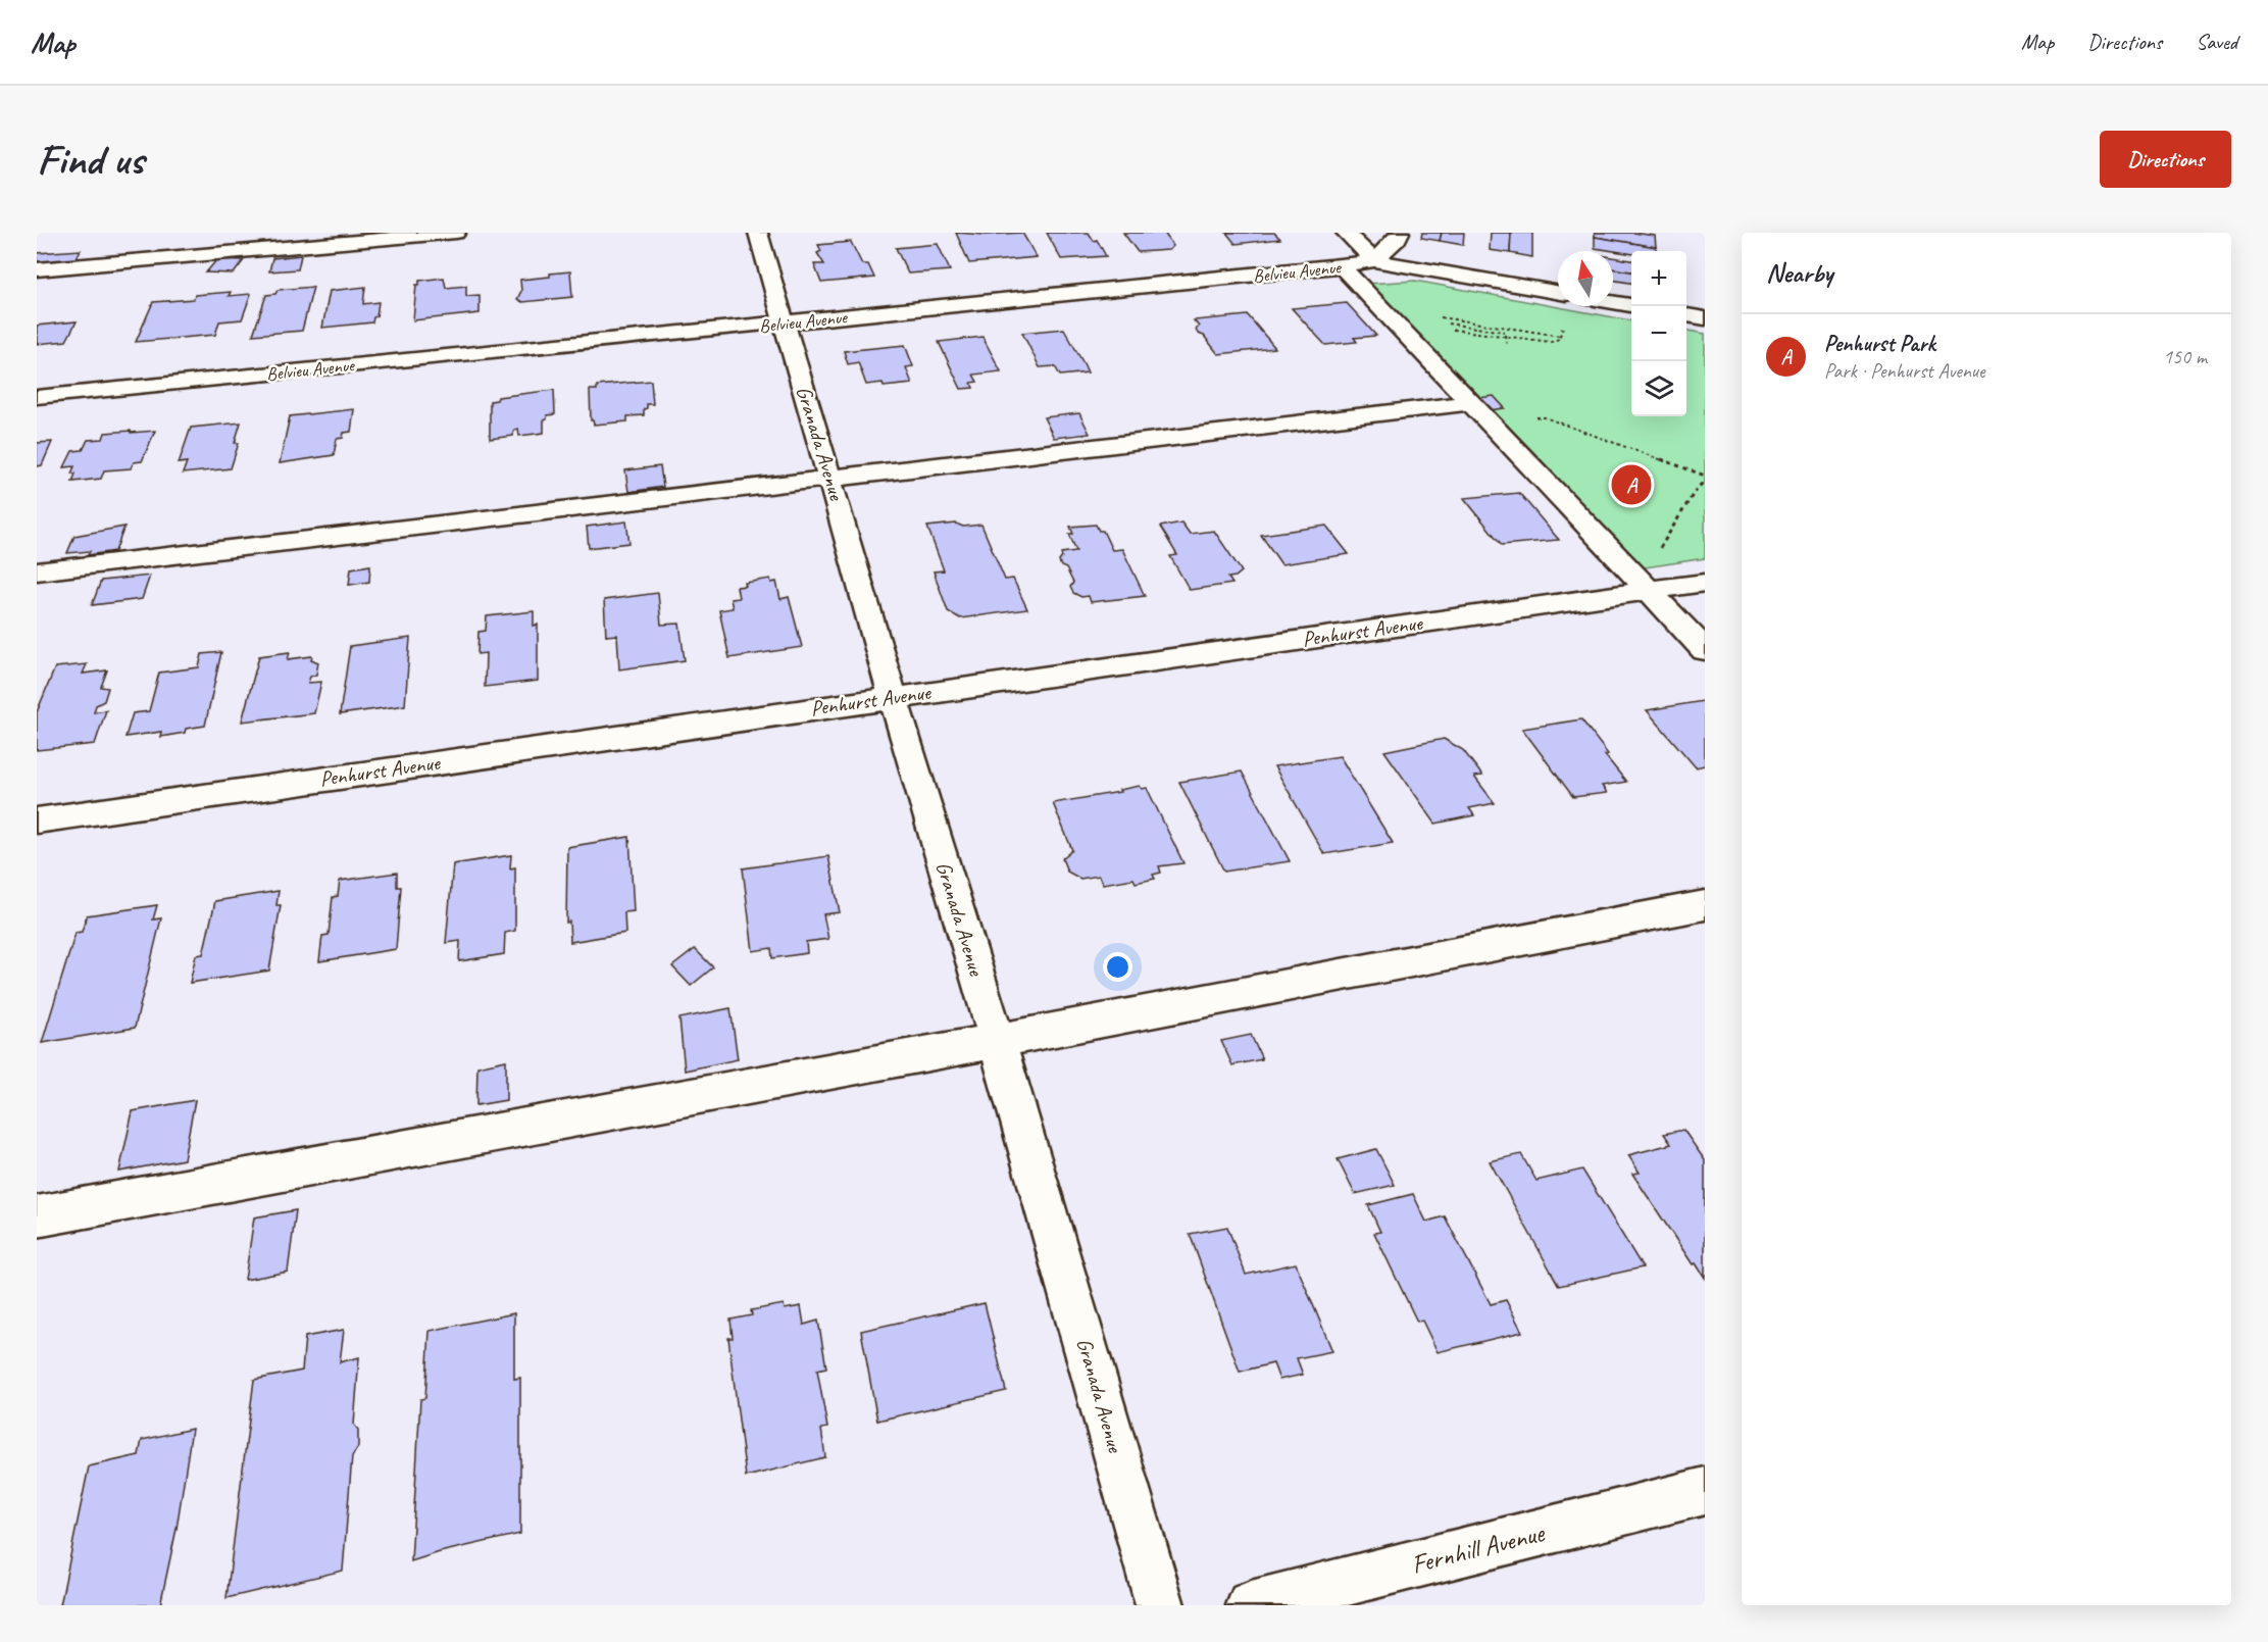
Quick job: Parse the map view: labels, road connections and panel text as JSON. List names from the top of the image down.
{
  "streets": {
    "street": [
      "Belvieu Avenue",
      "Granada Avenue",
      "Penhurst Avenue",
      "Fernhill Avenue"
    ]
  },
  "crossings": [
    ["Belvieu Avenue", "Granada Avenue"],
    ["Granada Avenue", "Penhurst Avenue"]
  ],
  "north": "top",
  "page": {
    "header": "Map",
    "nav": ["Map", "Directions", "Saved"],
    "buttons": "Directions",
    "title": "Find us",
    "heading": "Nearby",
    "map_buttons": ["+", "−"],
    "list": [
      {
        "mark": "A",
        "name": "Penhurst Park",
        "note": "Park · Penhurst Avenue",
        "value": "150 m"
      }
    ],
    "pins": "A"
  }
}
